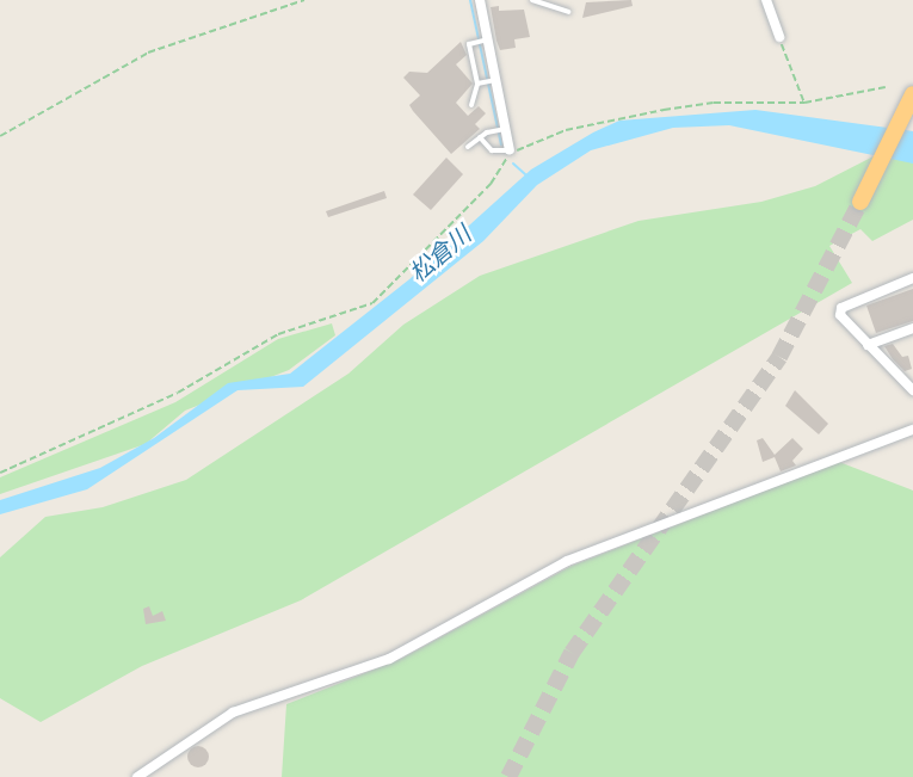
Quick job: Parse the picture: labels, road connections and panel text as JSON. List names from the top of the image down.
{
  "water": ["松倉川"]
}
